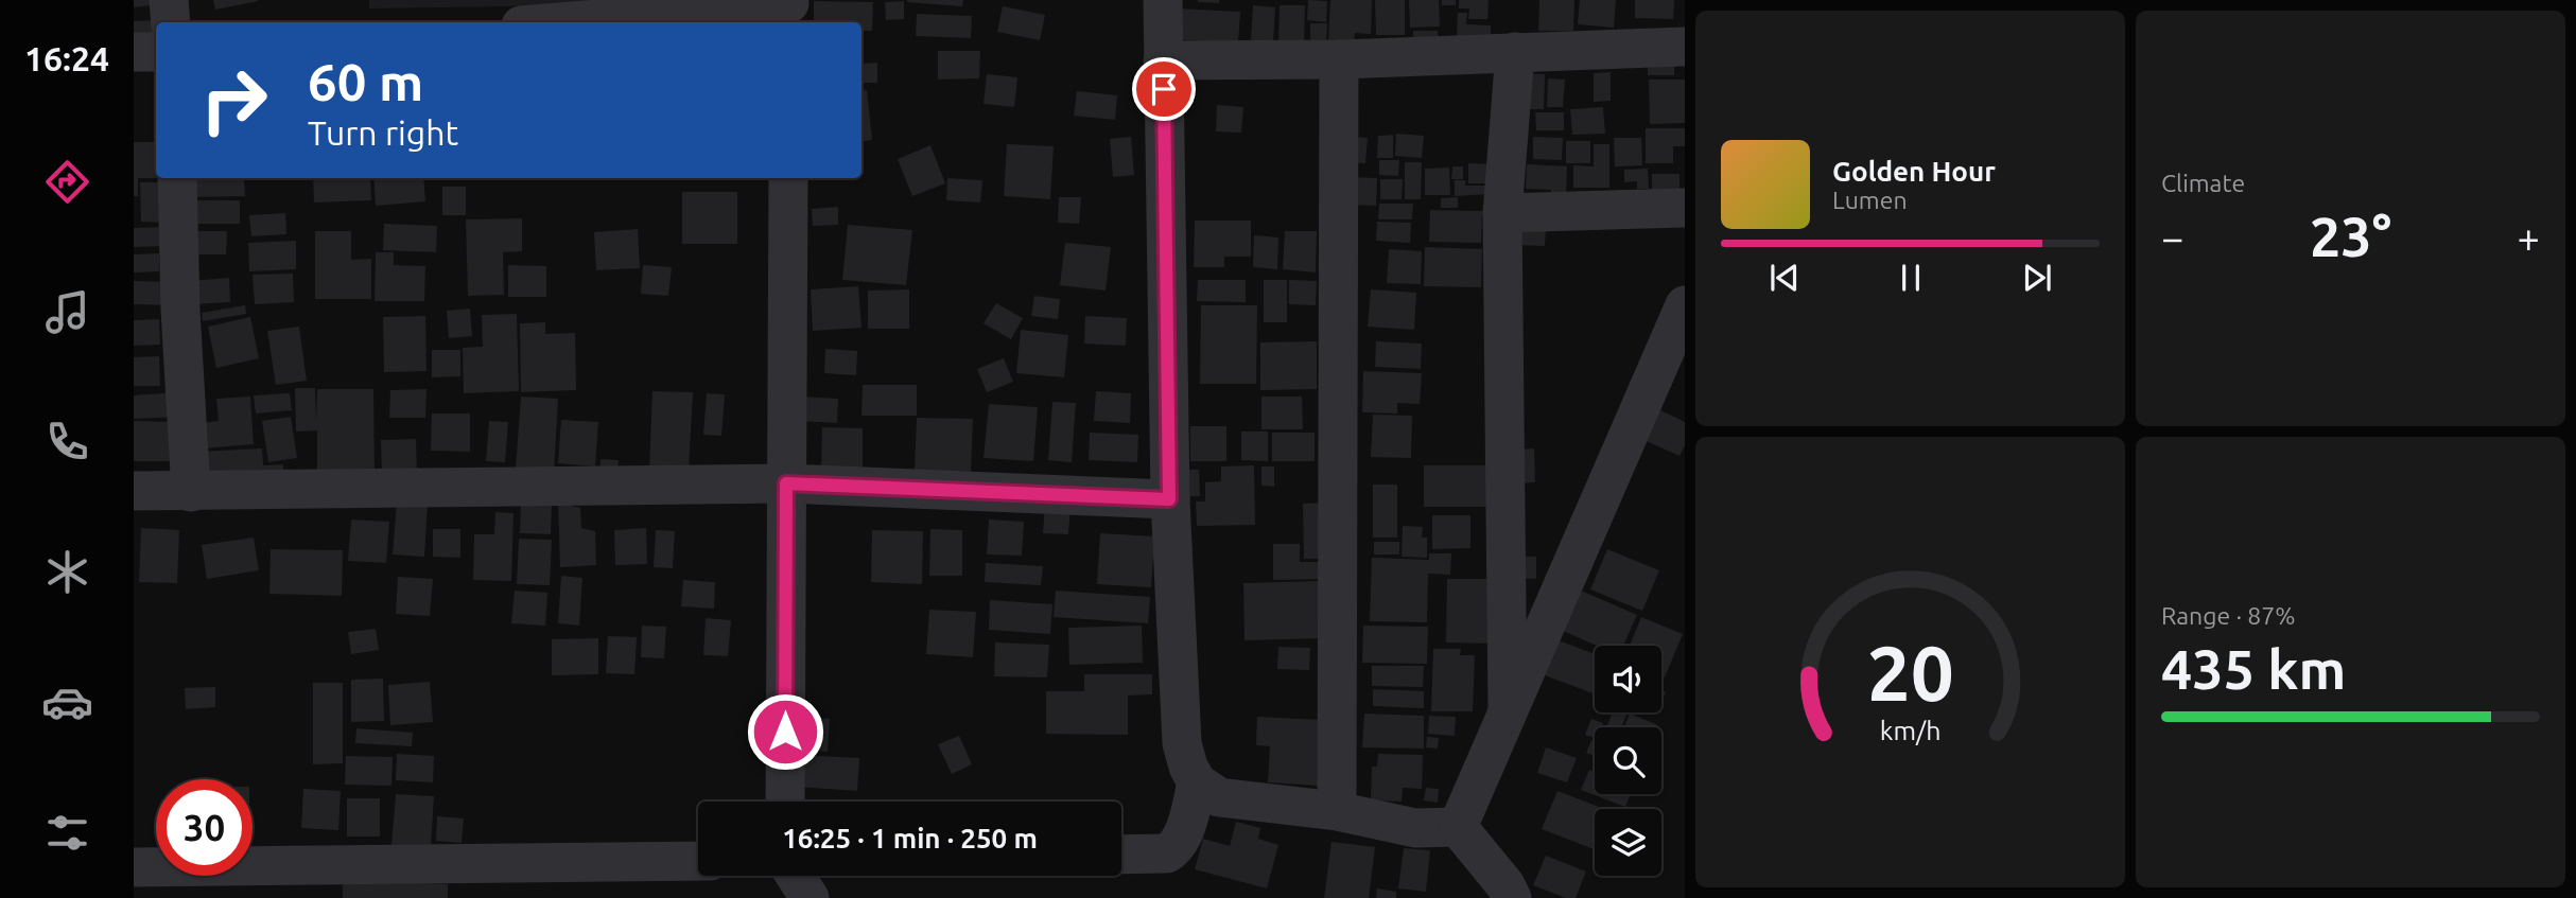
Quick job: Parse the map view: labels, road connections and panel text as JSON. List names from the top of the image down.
{
  "page": {
    "tabs": "16:24",
    "tile": [
      "Climate",
      ["Range · 87%", "435 km"]
    ],
    "turn": ["60 m", "Turn right"],
    "song": ["Golden Hour", "Lumen"],
    "heat": ["−", "23°", "+"],
    "limit": "30",
    "trip": "16:25 · 1 min · 250 m",
    "gauge": ["20", "km/h"]
  }
}
